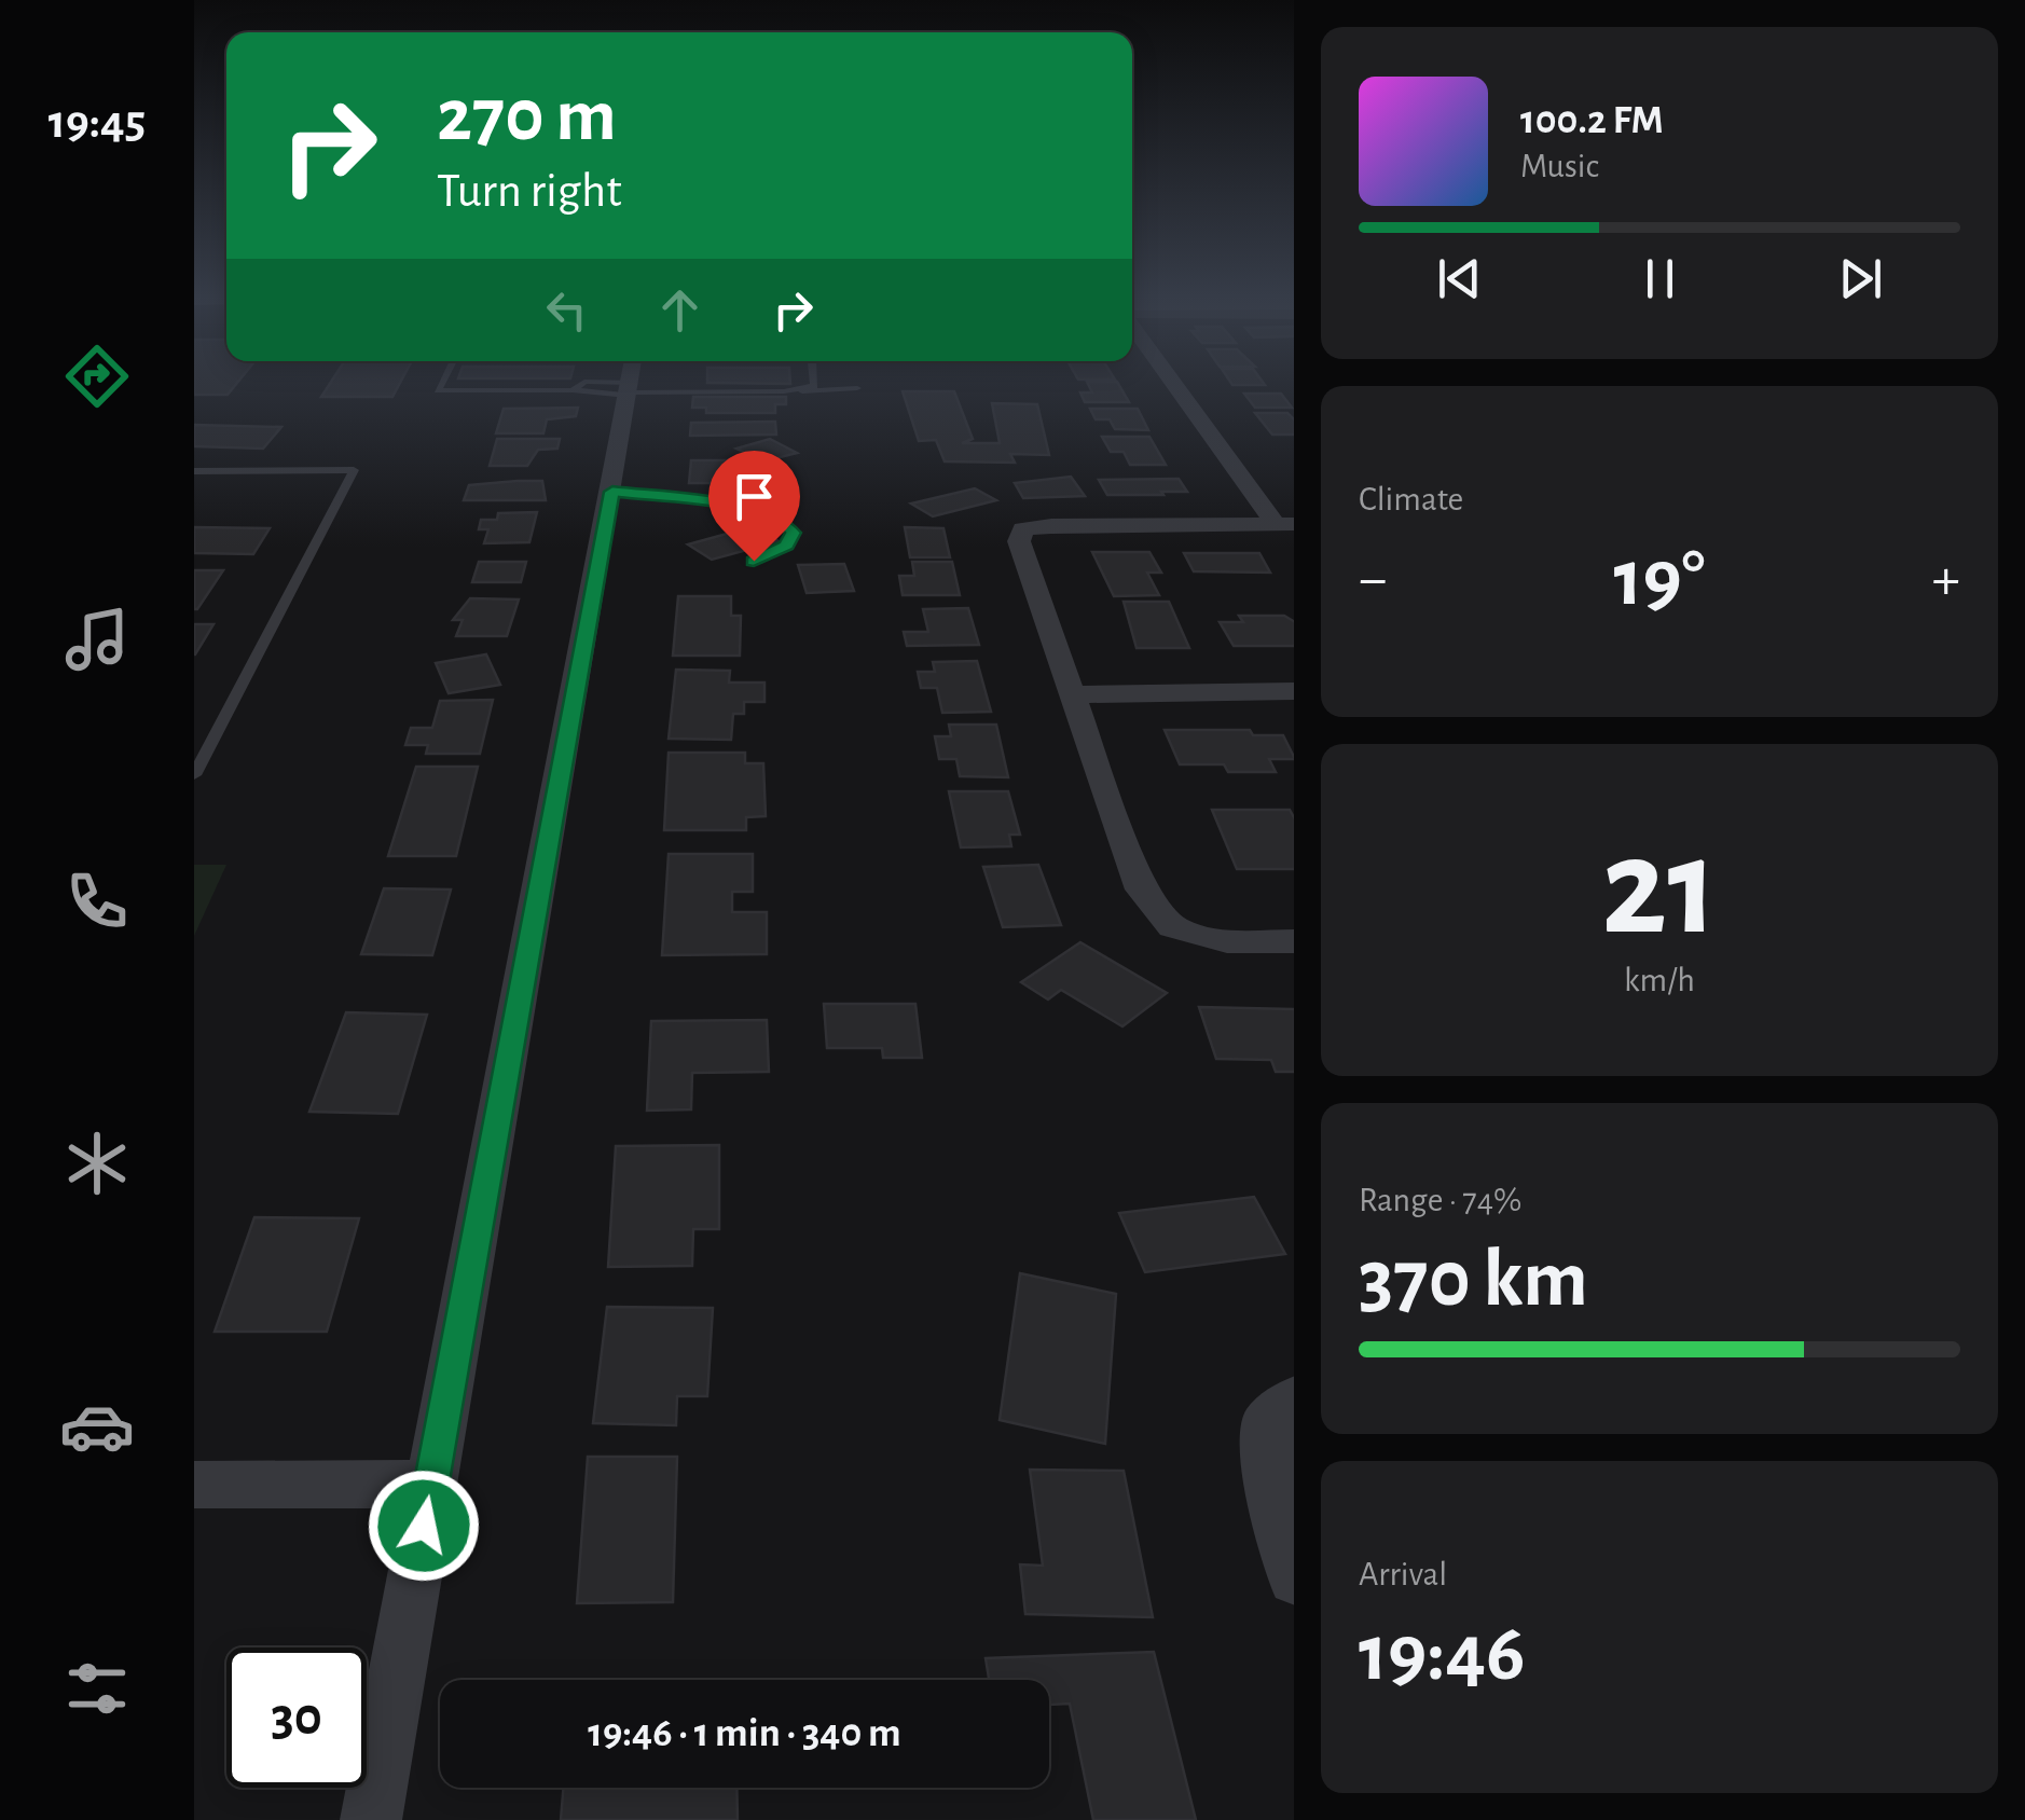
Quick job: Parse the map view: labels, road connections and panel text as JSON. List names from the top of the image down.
{
  "page": {
    "tabs": "19:45",
    "turn": ["270 m", "Turn right"],
    "song": ["100.2 FM", "Music"],
    "tile": [
      "Climate",
      ["21", "km/h"],
      ["Range · 74%", "370 km"],
      ["Arrival", "19:46"]
    ],
    "heat": ["−", "19°", "+"],
    "limit": "30",
    "trip": "19:46 · 1 min · 340 m"
  }
}
